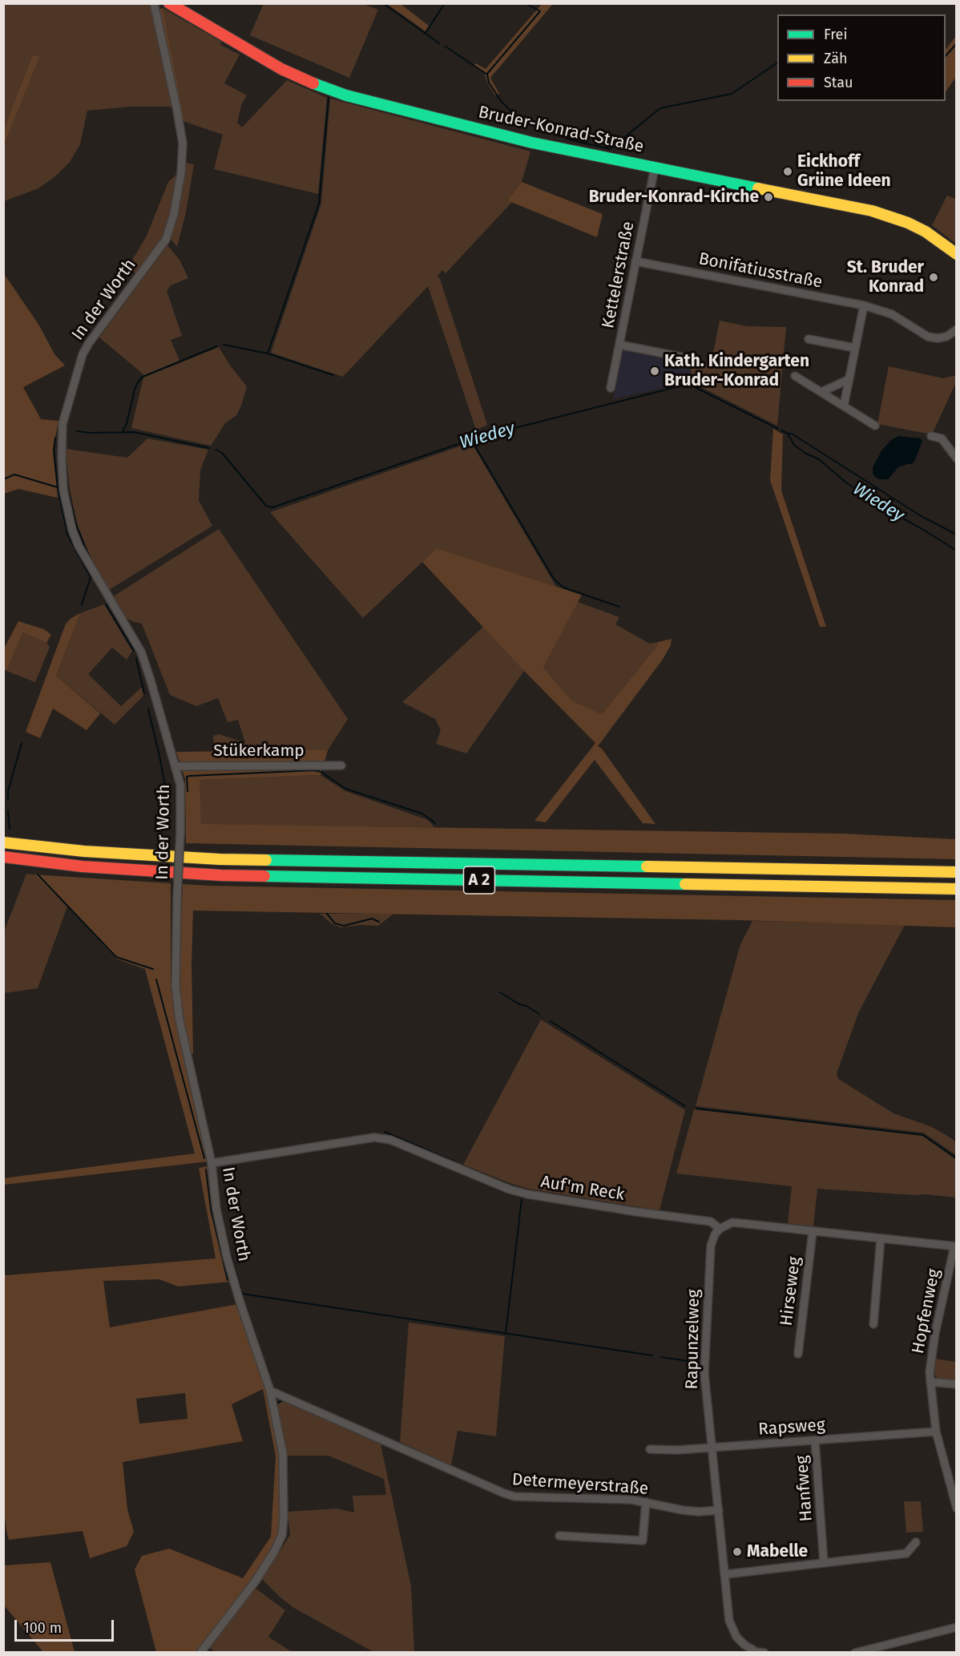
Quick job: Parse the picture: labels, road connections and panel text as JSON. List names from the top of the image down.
{
  "streets": {
    "main road": ["Bruder-Konrad-Straße", "A 2"],
    "street": [
      "Bonifatiusstraße",
      "Kettelerstraße",
      "In der Worth",
      "Stükerkamp",
      "Auf'm Reck",
      "Hirseweg",
      "Hopfenweg",
      "Rapunzelweg",
      "Rapsweg",
      "Determeyerstraße",
      "Hanfweg"
    ]
  },
  "crossings": [
    ["Bruder-Konrad-Straße", "Kettelerstraße"],
    ["Bonifatiusstraße", "Kettelerstraße"],
    ["In der Worth", "Stükerkamp"],
    ["In der Worth", "Auf'm Reck"],
    ["In der Worth", "Determeyerstraße"],
    ["Auf'm Reck", "Rapunzelweg"],
    ["Hopfenweg", "Rapsweg"],
    ["Rapunzelweg", "Rapsweg"],
    ["Rapunzelweg", "Determeyerstraße"],
    ["Rapsweg", "Hanfweg"]
  ],
  "water": ["Wiedey"],
  "places": [
    "Eickhoff Grüne Ideen",
    "Bruder-Konrad-Kirche",
    "St. Bruder Konrad",
    "Kath. Kindergarten Bruder-Konrad",
    "Mabelle"
  ],
  "legend": ["Frei", "Zäh", "Stau"],
  "scale_bar": "100 m"
}
